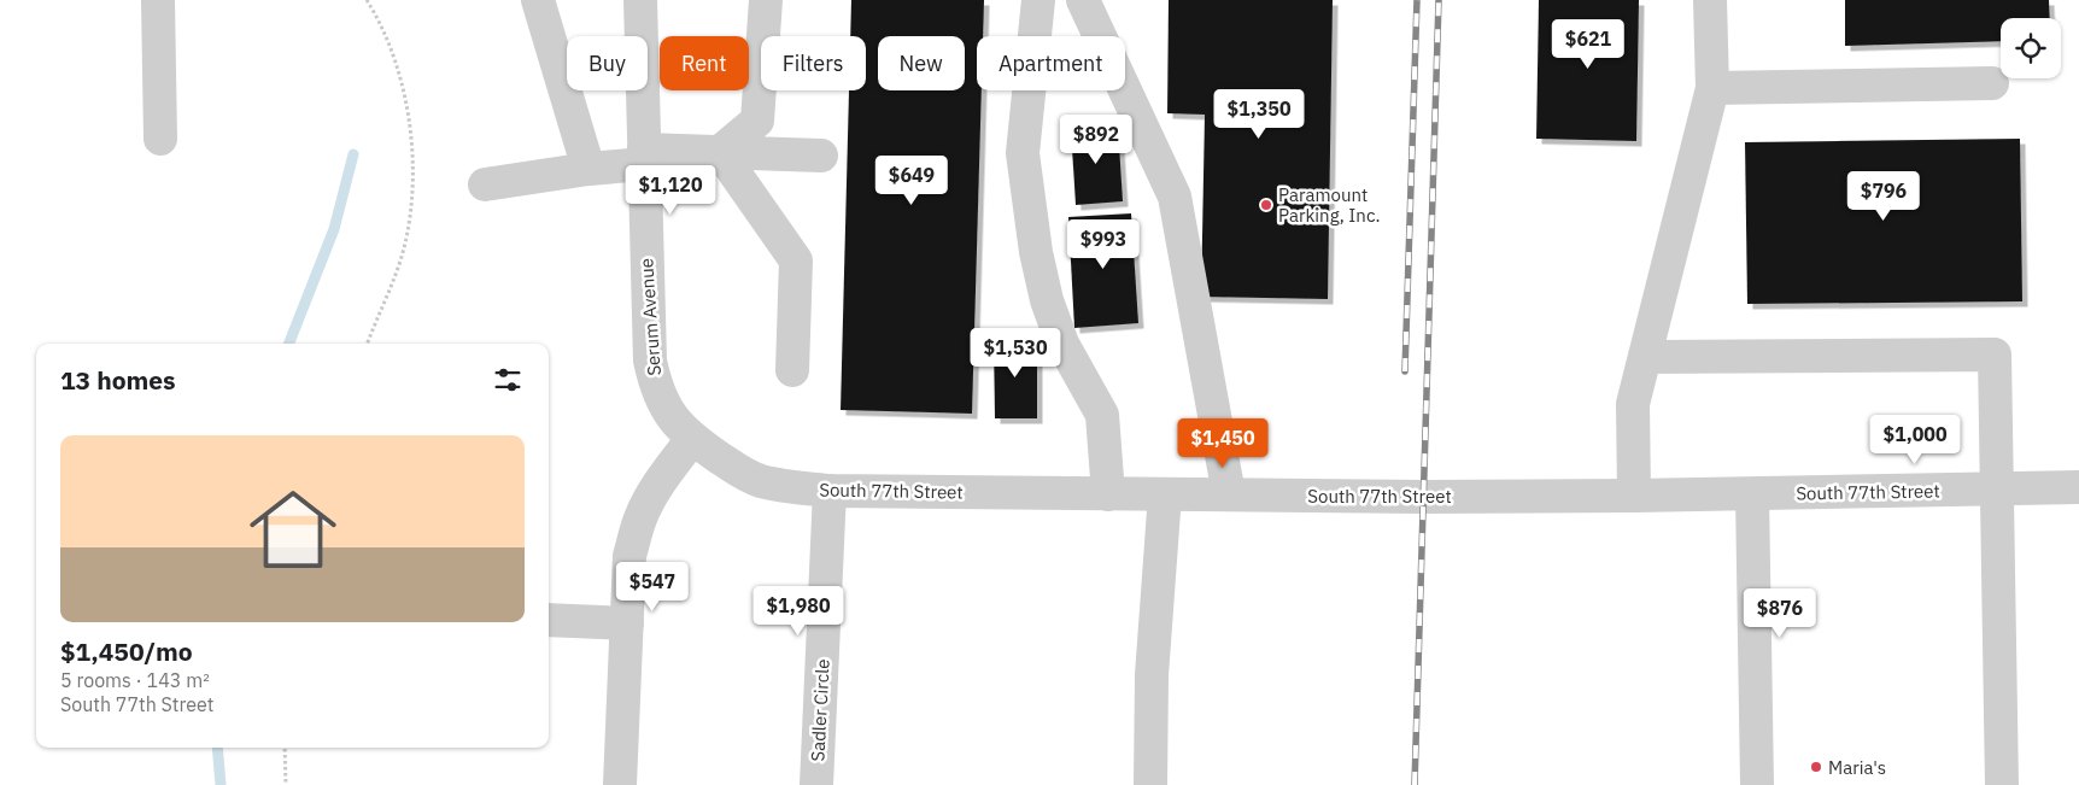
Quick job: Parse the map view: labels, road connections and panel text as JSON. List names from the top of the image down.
{
  "streets": {
    "street": ["Serum Avenue", "South 77th Street", "Sadler Circle"]
  },
  "crossings": [
    ["Serum Avenue", "South 77th Street"],
    ["South 77th Street", "Sadler Circle"]
  ],
  "places": ["Paramount Parking, Inc.", "Maria's"],
  "page": {
    "price": [
      "$621",
      "$1,350",
      "$892",
      "$649",
      "$1,120",
      "$796",
      "$993",
      "$1,530",
      "$1,000",
      "$1,450",
      "$547",
      "$1,980",
      "$876"
    ],
    "chip": [
      "Buy",
      "Rent",
      "Filters",
      "New",
      "Apartment"
    ],
    "heading": "13 homes",
    "list": [
      {
        "name": "$1,450/mo",
        "note": "5 rooms · 143 m² · South 77th Street"
      }
    ]
  }
}
